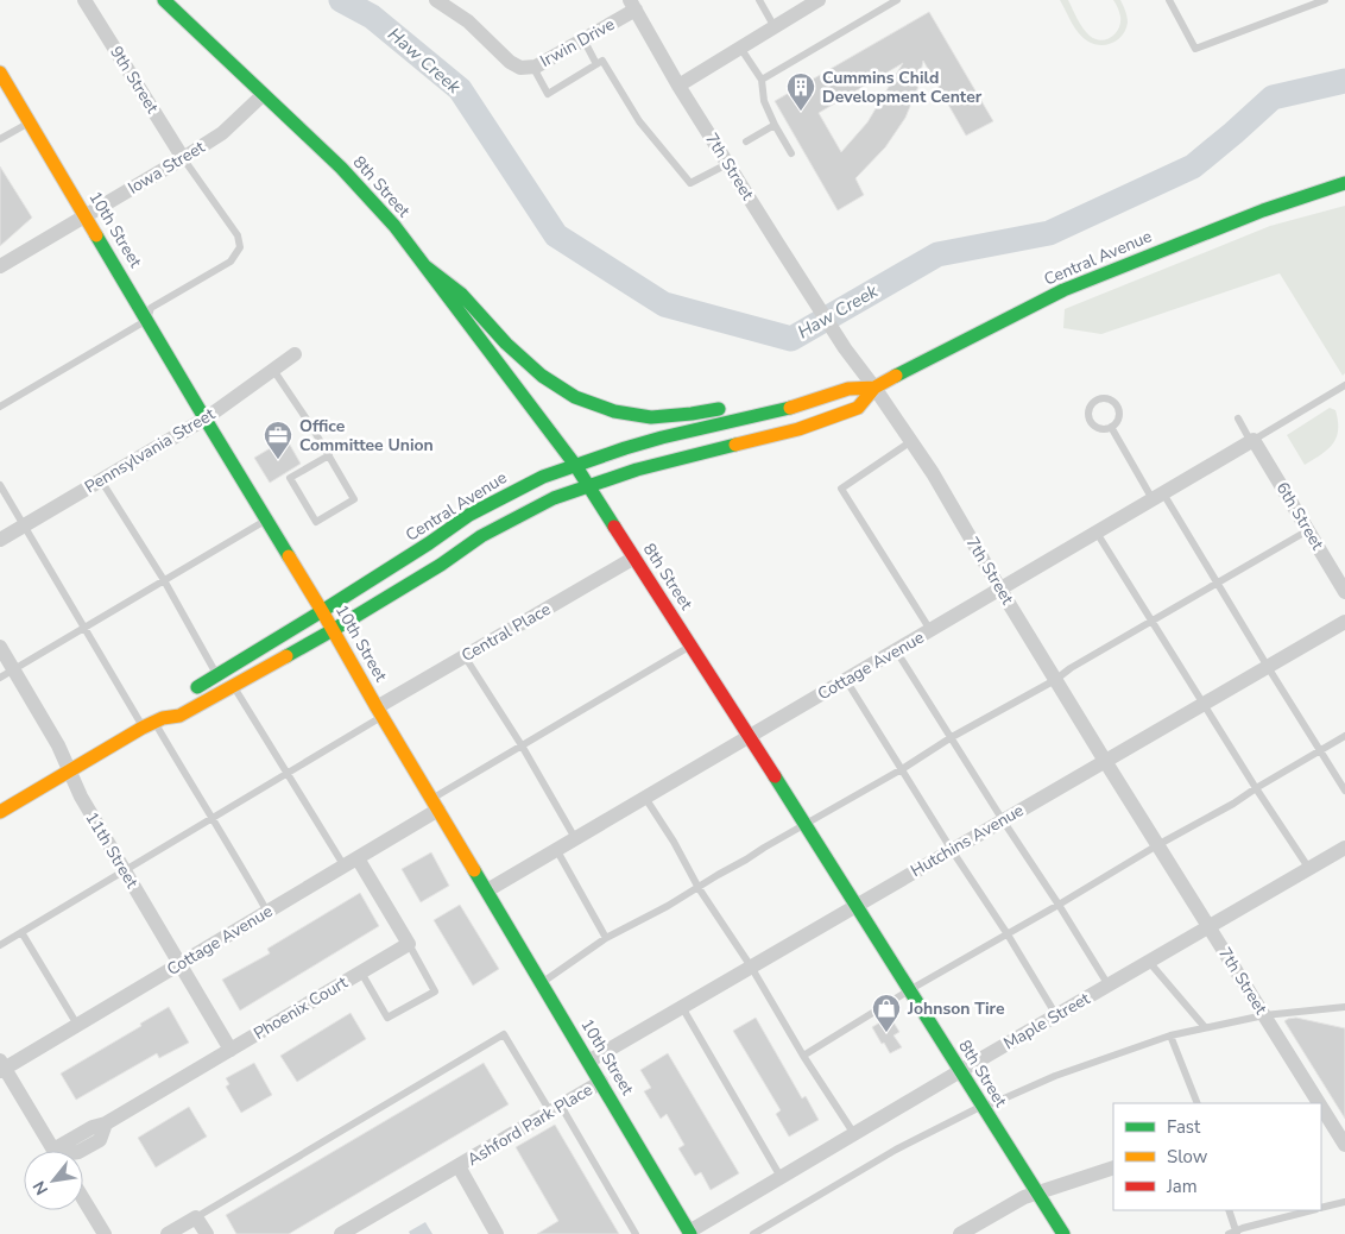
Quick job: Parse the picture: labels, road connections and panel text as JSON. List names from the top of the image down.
{
  "streets": {
    "main road": ["8th Street", "10th Street", "Central Avenue"],
    "street": [
      "Irwin Drive",
      "9th Street",
      "7th Street",
      "Iowa Street",
      "Pennsylvania Street",
      "6th Street",
      "Central Place",
      "Cottage Avenue",
      "Hutchins Avenue",
      "11th Street",
      "Phoenix Court",
      "Maple Street",
      "Ashford Park Place"
    ]
  },
  "crossings": [
    ["Irwin Drive", "7th Street"],
    ["9th Street", "Iowa Street"],
    ["7th Street", "Central Avenue"],
    ["7th Street", "Cottage Avenue"],
    ["7th Street", "Hutchins Avenue"],
    ["7th Street", "Maple Street"],
    ["Iowa Street", "8th Street"],
    ["Iowa Street", "10th Street"],
    ["8th Street", "Central Avenue"],
    ["8th Street", "Central Place"],
    ["8th Street", "Cottage Avenue"],
    ["8th Street", "Hutchins Avenue"],
    ["8th Street", "Maple Street"],
    ["10th Street", "Central Avenue"],
    ["10th Street", "Pennsylvania Street"],
    ["10th Street", "Central Place"],
    ["10th Street", "Cottage Avenue"],
    ["10th Street", "Hutchins Avenue"],
    ["10th Street", "Maple Street"],
    ["10th Street", "Ashford Park Place"],
    ["Central Avenue", "11th Street"],
    ["6th Street", "Cottage Avenue"],
    ["Cottage Avenue", "11th Street"],
    ["11th Street", "Phoenix Court"]
  ],
  "water": ["Haw Creek"],
  "places": {
    "building": ["Cummins Child Development Center"],
    "office": ["Office Committee Union"],
    "shop": ["Johnson Tire"]
  },
  "legend": ["Fast", "Slow", "Jam"],
  "north": "bottom left"
}
